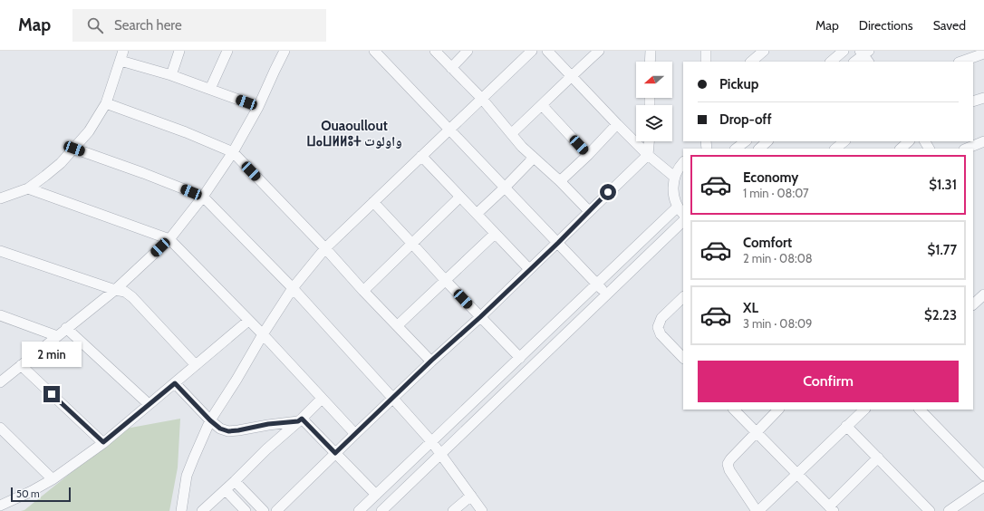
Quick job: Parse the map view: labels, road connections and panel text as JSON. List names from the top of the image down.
{
  "districts": ["Ouaoullout ⵡⴰⵡⵍⵍⵓⵜ واولوت"],
  "scale_bar": "50 m",
  "north": "left",
  "page": {
    "header": "Map",
    "search": "Search here",
    "nav": ["Map", "Directions", "Saved"],
    "banner": ["Pickup", "Drop-off"],
    "list": [
      {
        "name": "Economy",
        "note": "1 min · 08:07",
        "value": "$1.31"
      },
      {
        "name": "Comfort",
        "note": "2 min · 08:08",
        "value": "$1.77"
      },
      {
        "name": "XL",
        "note": "3 min · 08:09",
        "value": "$2.23"
      }
    ],
    "bubble": "2 min",
    "buttons": "Confirm",
    "scale": "50 m"
  }
}
